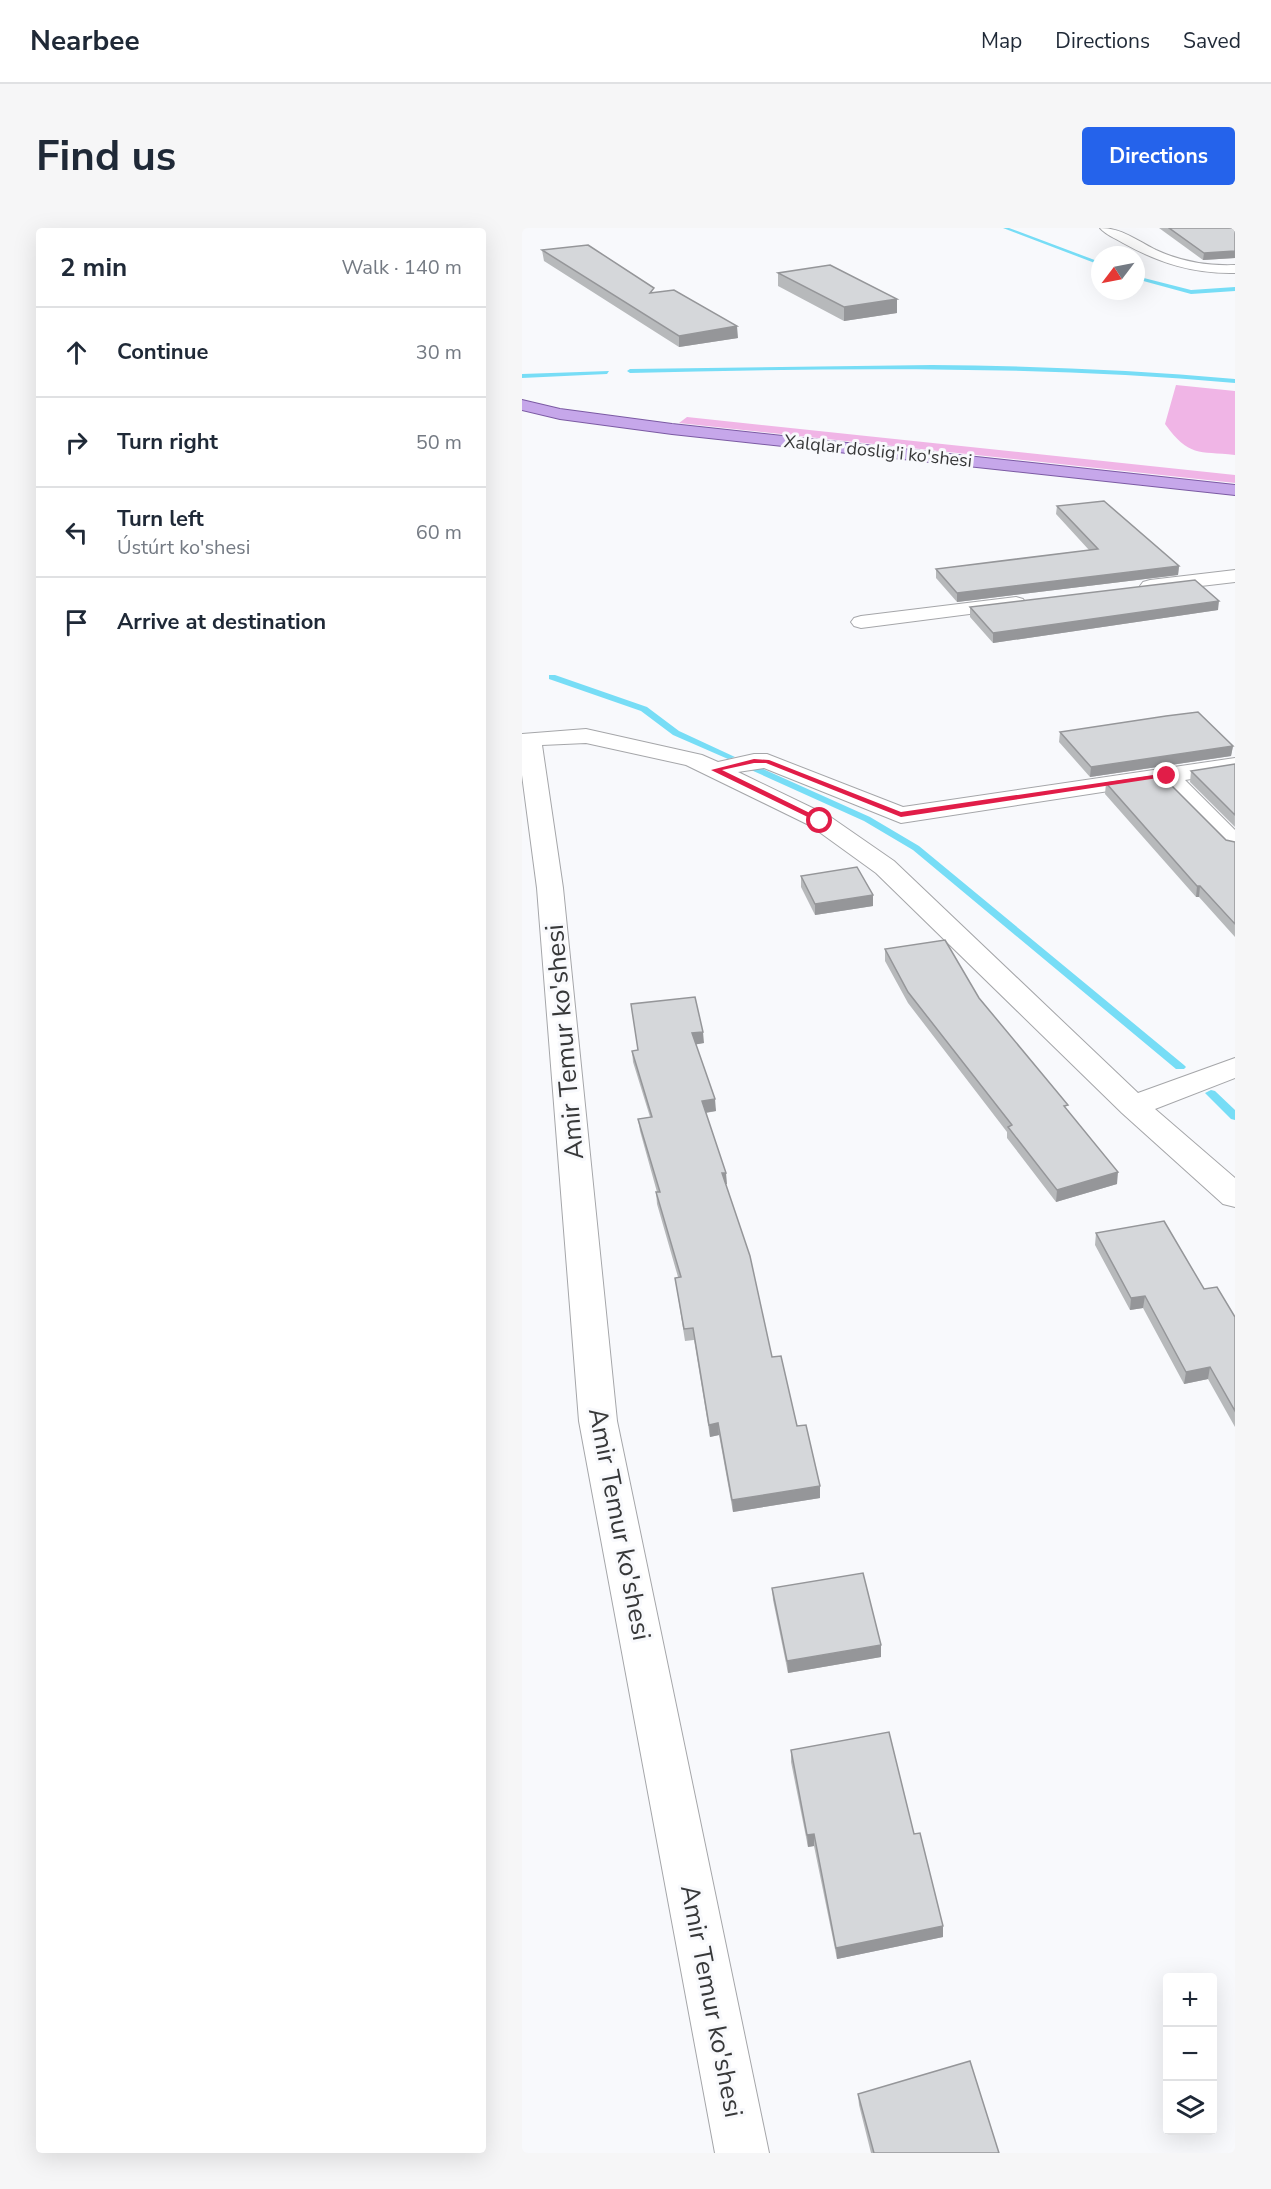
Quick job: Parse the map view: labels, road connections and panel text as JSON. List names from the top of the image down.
{
  "streets": {
    "main road": ["Xalqlar doslig'i ko'shesi"],
    "street": ["Amir Temur ko'shesi"]
  },
  "north": "bottom left",
  "page": {
    "header": "Nearbee",
    "nav": ["Map", "Directions", "Saved"],
    "buttons": "Directions",
    "title": "Find us",
    "heading": ["2 min", "Walk · 140 m"],
    "list": [
      ["Continue", "30 m"],
      ["Turn right", "50 m"],
      ["Turn left", "Ústúrt ko'shesi", "60 m"],
      "Arrive at destination"
    ],
    "map_buttons": ["+", "−"]
  }
}
